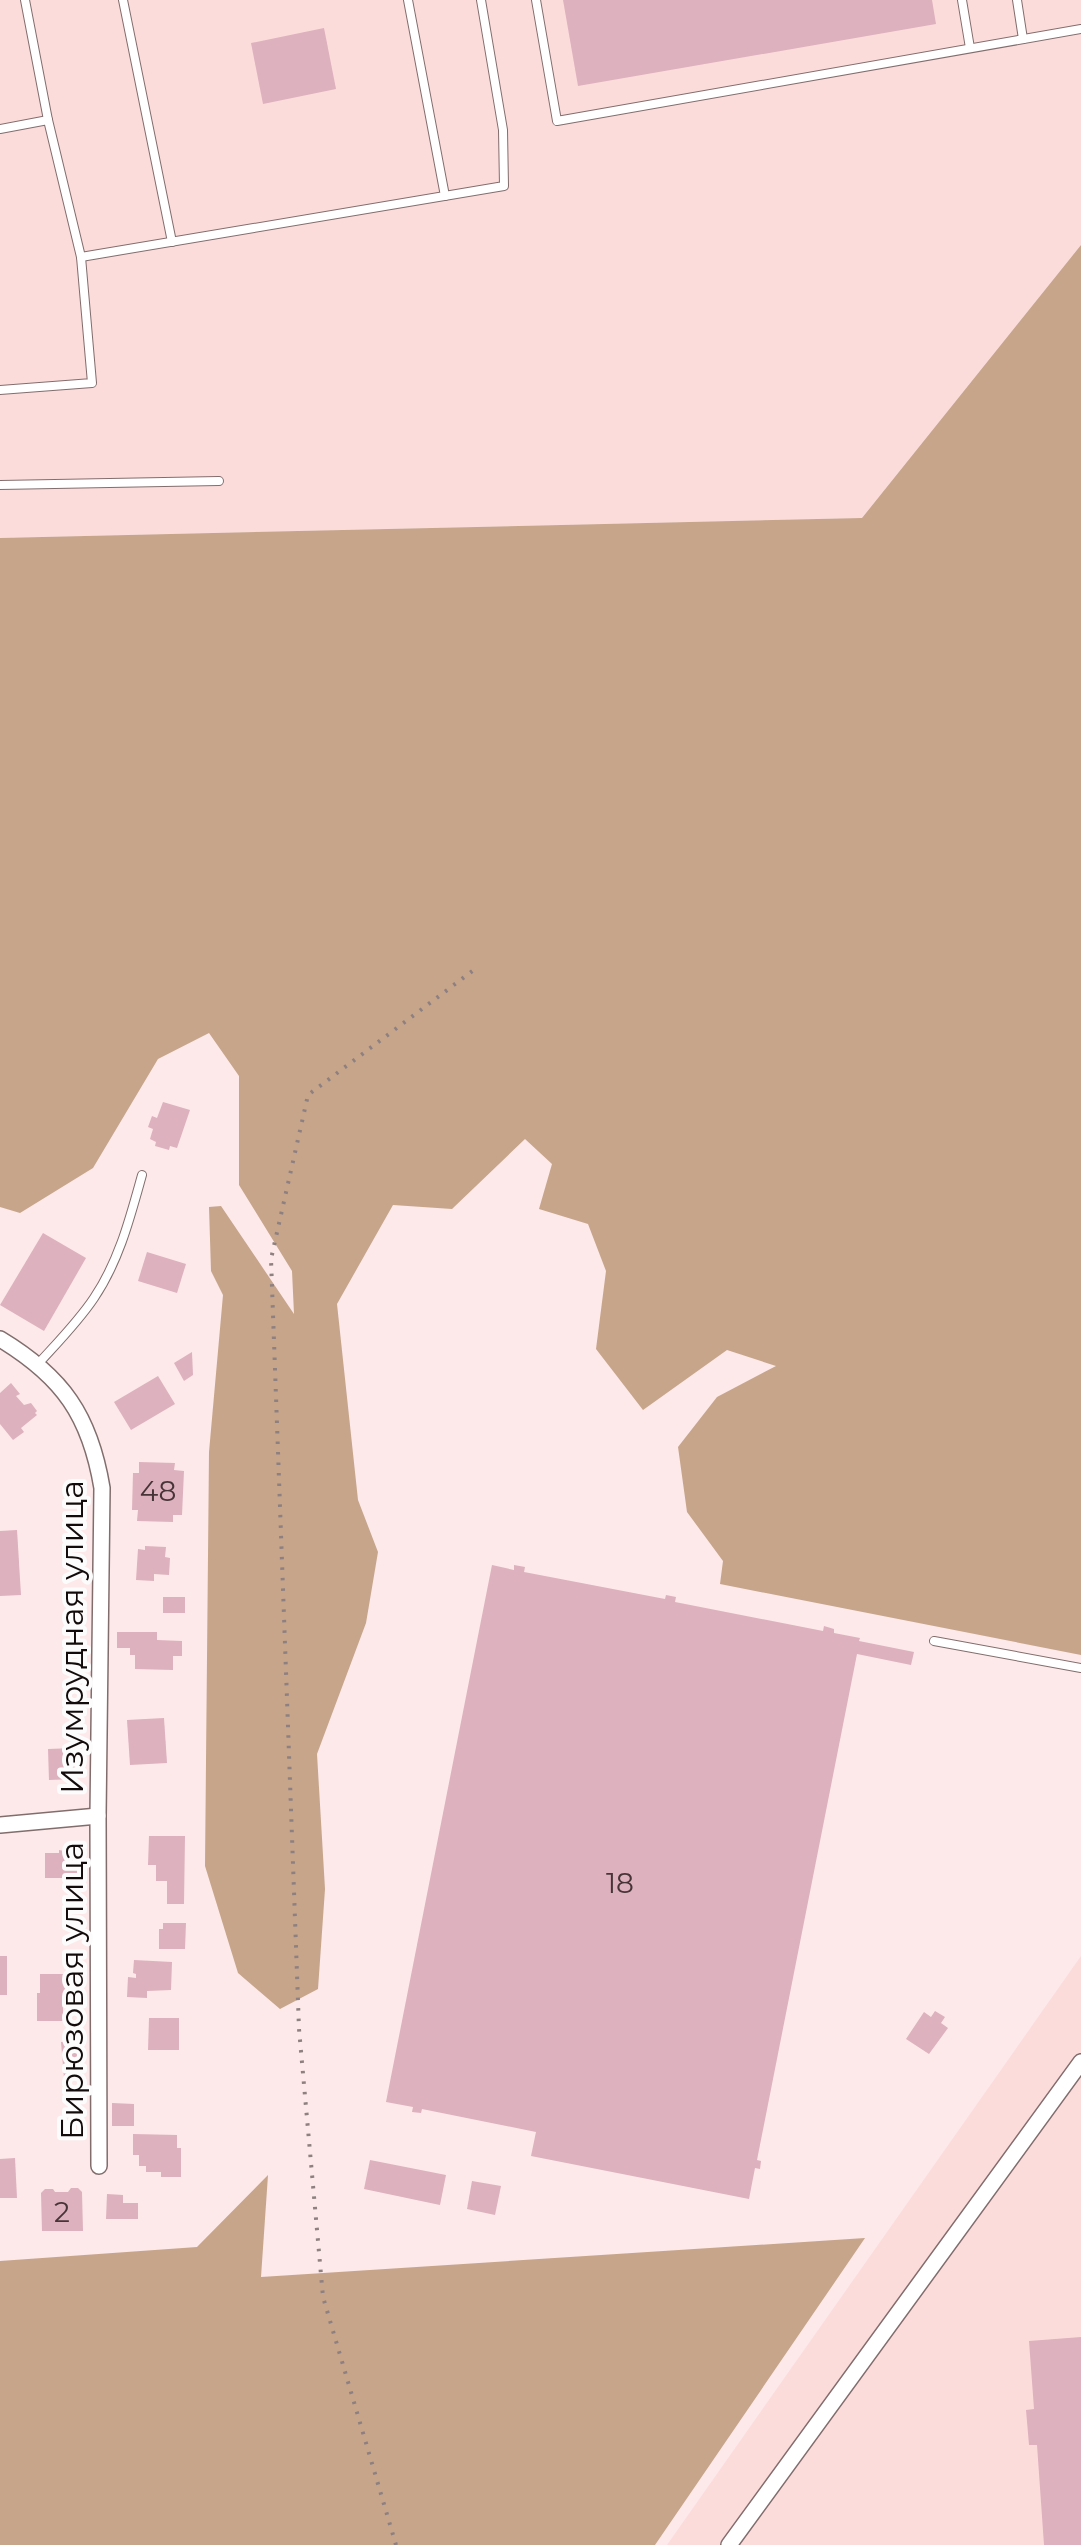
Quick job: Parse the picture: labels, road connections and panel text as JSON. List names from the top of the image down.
{
  "streets": {
    "street": ["Изумрудная улица", "Бирюзовая улица"]
  },
  "crossings": [
    ["Изумрудная улица", "Бирюзовая улица"]
  ],
  "house_numbers": ["48", "18", "2"]
}
